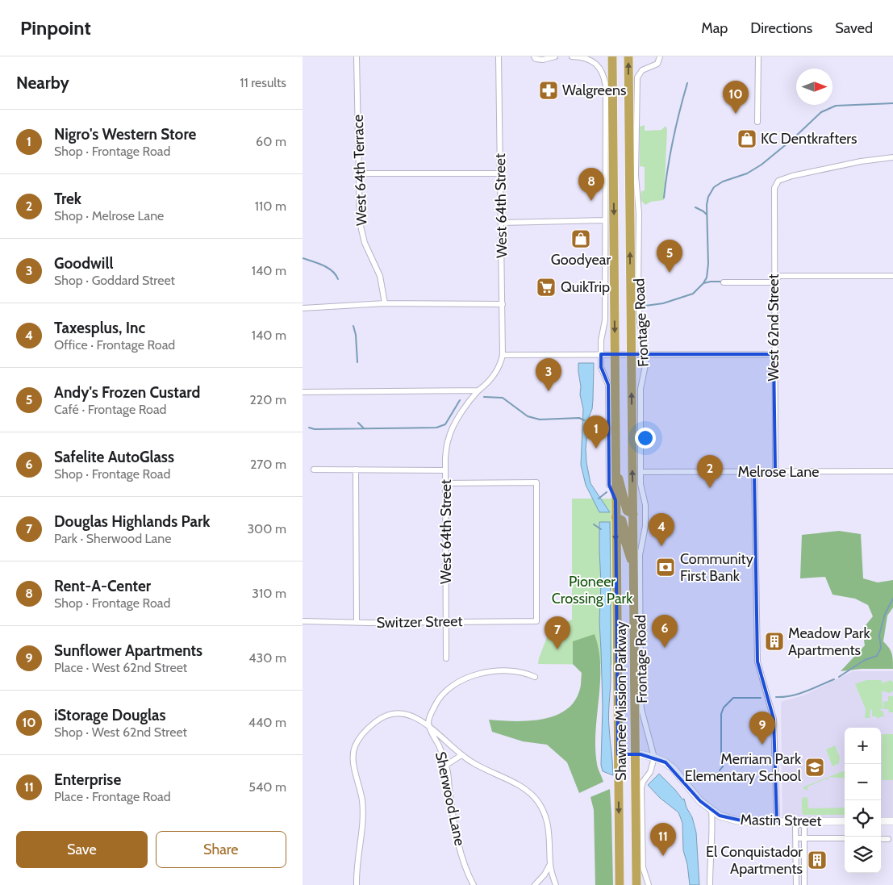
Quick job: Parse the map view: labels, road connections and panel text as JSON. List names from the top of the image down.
{
  "streets": {
    "highway": ["Shawnee Mission Parkway"],
    "street": [
      "West 64th Terrace",
      "West 64th Street",
      "Frontage Road",
      "West 62nd Street",
      "Melrose Lane",
      "Switzer Street",
      "Sherwood Lane",
      "Mastin Street"
    ]
  },
  "crossings": [
    ["West 64th Street", "Switzer Street"],
    ["Frontage Road", "Melrose Lane"],
    ["Frontage Road", "Mastin Street"],
    ["West 62nd Street", "Melrose Lane"],
    ["Shawnee Mission Parkway", "Mastin Street"]
  ],
  "parks": ["Pioneer Crossing Park"],
  "places": {
    "pharmacy": ["Walgreens"],
    "shop": ["KC Dentkrafters", "Goodyear"],
    "supermarket": ["QuikTrip"],
    "bank": ["Community First Bank"],
    "building": ["Meadow Park Apartments", "El Conquistador Apartments"],
    "school or university": ["Merriam Park Elementary School"]
  },
  "north": "right",
  "page": {
    "header": "Pinpoint",
    "nav": ["Map", "Directions", "Saved"],
    "heading": ["Nearby", "11 results"],
    "pins": [
      "10",
      "8",
      "5",
      "3",
      "1",
      "2",
      "4",
      "6",
      "7",
      "9",
      "11"
    ],
    "list": [
      {
        "mark": "1",
        "name": "Nigro's Western Store",
        "note": "Shop · Frontage Road",
        "value": "60 m"
      },
      {
        "mark": "2",
        "name": "Trek",
        "note": "Shop · Melrose Lane",
        "value": "110 m"
      },
      {
        "mark": "3",
        "name": "Goodwill",
        "note": "Shop · Goddard Street",
        "value": "140 m"
      },
      {
        "mark": "4",
        "name": "Taxesplus, Inc",
        "note": "Office · Frontage Road",
        "value": "140 m"
      },
      {
        "mark": "5",
        "name": "Andy's Frozen Custard",
        "note": "Café · Frontage Road",
        "value": "220 m"
      },
      {
        "mark": "6",
        "name": "Safelite AutoGlass",
        "note": "Shop · Frontage Road",
        "value": "270 m"
      },
      {
        "mark": "7",
        "name": "Douglas Highlands Park",
        "note": "Park · Sherwood Lane",
        "value": "300 m"
      },
      {
        "mark": "8",
        "name": "Rent-A-Center",
        "note": "Shop · Frontage Road",
        "value": "310 m"
      },
      {
        "mark": "9",
        "name": "Sunflower Apartments",
        "note": "Place · West 62nd Street",
        "value": "430 m"
      },
      {
        "mark": "10",
        "name": "iStorage Douglas",
        "note": "Shop · West 62nd Street",
        "value": "440 m"
      },
      {
        "mark": "11",
        "name": "Enterprise",
        "note": "Place · Frontage Road",
        "value": "540 m"
      }
    ],
    "map_buttons": ["+", "−"],
    "buttons": ["Save", "Share"]
  }
}
